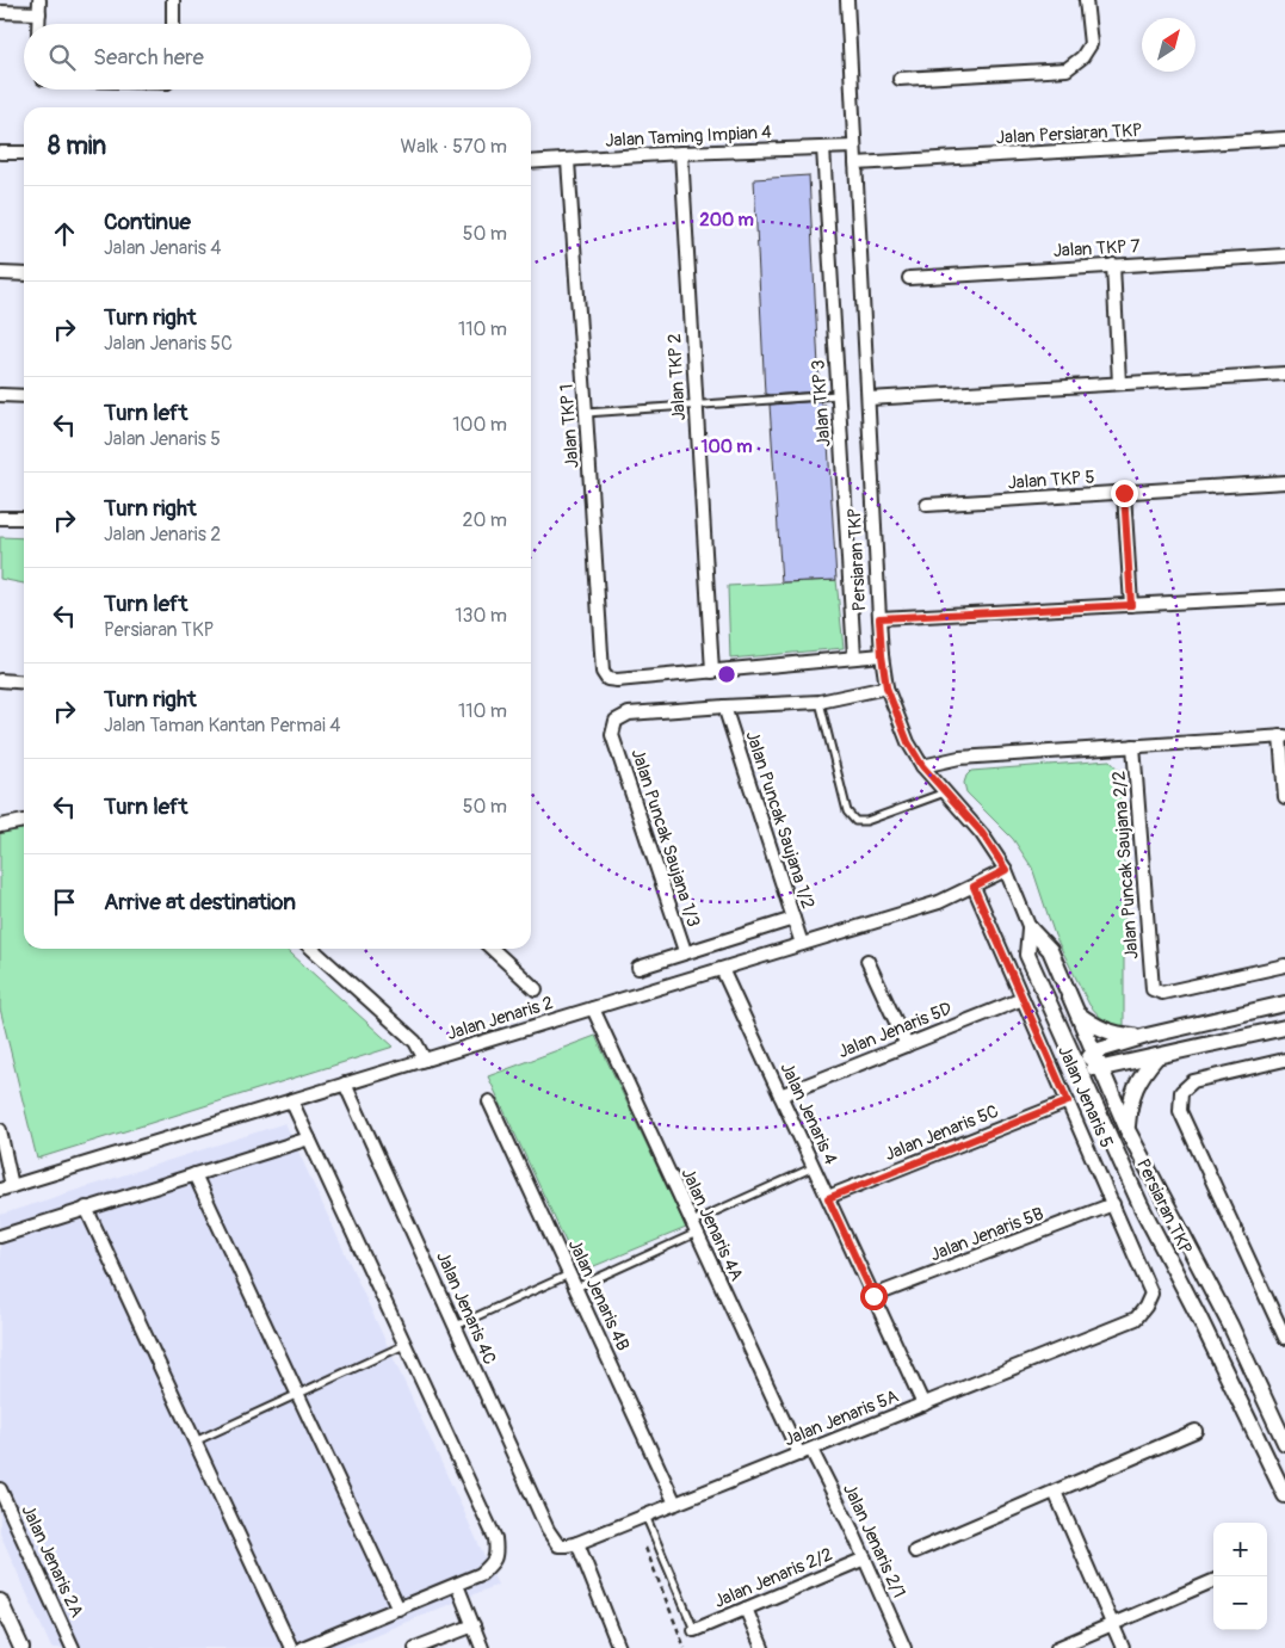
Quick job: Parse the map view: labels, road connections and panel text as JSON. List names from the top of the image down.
{
  "streets": {
    "street": [
      "Jalan Persiaran TKP",
      "Jalan Taming Impian 4",
      "Jalan TKP 7",
      "Jalan TKP 2",
      "Jalan TKP 3",
      "Jalan TKP 1",
      "Jalan TKP 5",
      "Persiaran TKP",
      "Jalan Puncak Saujana 1/2",
      "Jalan Puncak Saujana 1/3",
      "Jalan Puncak Saujana 2/2",
      "Jalan Jenaris 2",
      "Jalan Jenaris 5D",
      "Jalan Jenaris 5",
      "Jalan Jenaris 4",
      "Jalan Jenaris 5C",
      "Jalan Jenaris 4A",
      "Jalan Jenaris 5B",
      "Jalan Jenaris 4B",
      "Jalan Jenaris 4C",
      "Jalan Jenaris 5A",
      "Jalan Jenaris 2/1",
      "Jalan Jenaris 2A",
      "Jalan Jenaris 2/2"
    ]
  },
  "crossings": [
    ["Jalan Persiaran TKP", "Persiaran TKP"],
    ["Jalan Taming Impian 4", "Jalan TKP 2"],
    ["Jalan Taming Impian 4", "Jalan TKP 3"],
    ["Jalan Taming Impian 4", "Jalan TKP 1"],
    ["Jalan Taming Impian 4", "Persiaran TKP"],
    ["Jalan TKP 2", "Jalan TKP 1"],
    ["Persiaran TKP", "Jalan Jenaris 2"],
    ["Jalan Puncak Saujana 1/2", "Jalan Puncak Saujana 1/3"],
    ["Jalan Puncak Saujana 1/2", "Jalan Jenaris 2"],
    ["Jalan Jenaris 2", "Jalan Jenaris 5"],
    ["Jalan Jenaris 2", "Jalan Jenaris 4"],
    ["Jalan Jenaris 2", "Jalan Jenaris 4A"],
    ["Jalan Jenaris 2", "Jalan Jenaris 4C"],
    ["Jalan Jenaris 5D", "Jalan Jenaris 5"],
    ["Jalan Jenaris 5D", "Jalan Jenaris 4"],
    ["Jalan Jenaris 5", "Jalan Jenaris 5C"],
    ["Jalan Jenaris 5", "Jalan Jenaris 5B"],
    ["Jalan Jenaris 5", "Jalan Jenaris 5A"],
    ["Jalan Jenaris 4", "Jalan Jenaris 5C"],
    ["Jalan Jenaris 4", "Jalan Jenaris 5B"],
    ["Jalan Jenaris 4", "Jalan Jenaris 5A"],
    ["Jalan Jenaris 4A", "Jalan Jenaris 5A"],
    ["Jalan Jenaris 4B", "Jalan Jenaris 5A"],
    ["Jalan Jenaris 4C", "Jalan Jenaris 5A"],
    ["Jalan Jenaris 5A", "Jalan Jenaris 2/1"],
    ["Jalan Jenaris 2/1", "Jalan Jenaris 2/2"]
  ],
  "north": "top right",
  "page": {
    "search": "Search here",
    "heading": ["8 min", "Walk · 570 m"],
    "list": [
      ["Continue", "Jalan Jenaris 4", "50 m"],
      ["Turn right", "Jalan Jenaris 5C", "110 m"],
      ["Turn left", "Jalan Jenaris 5", "100 m"],
      ["Turn right", "Jalan Jenaris 2", "20 m"],
      ["Turn left", "Persiaran TKP", "130 m"],
      ["Turn right", "Jalan Taman Kantan Permai 4", "110 m"],
      ["Turn left", "50 m"],
      "Arrive at destination"
    ],
    "map_buttons": ["+", "−"]
  },
  "rings": ["200 m", "100 m"]
}
